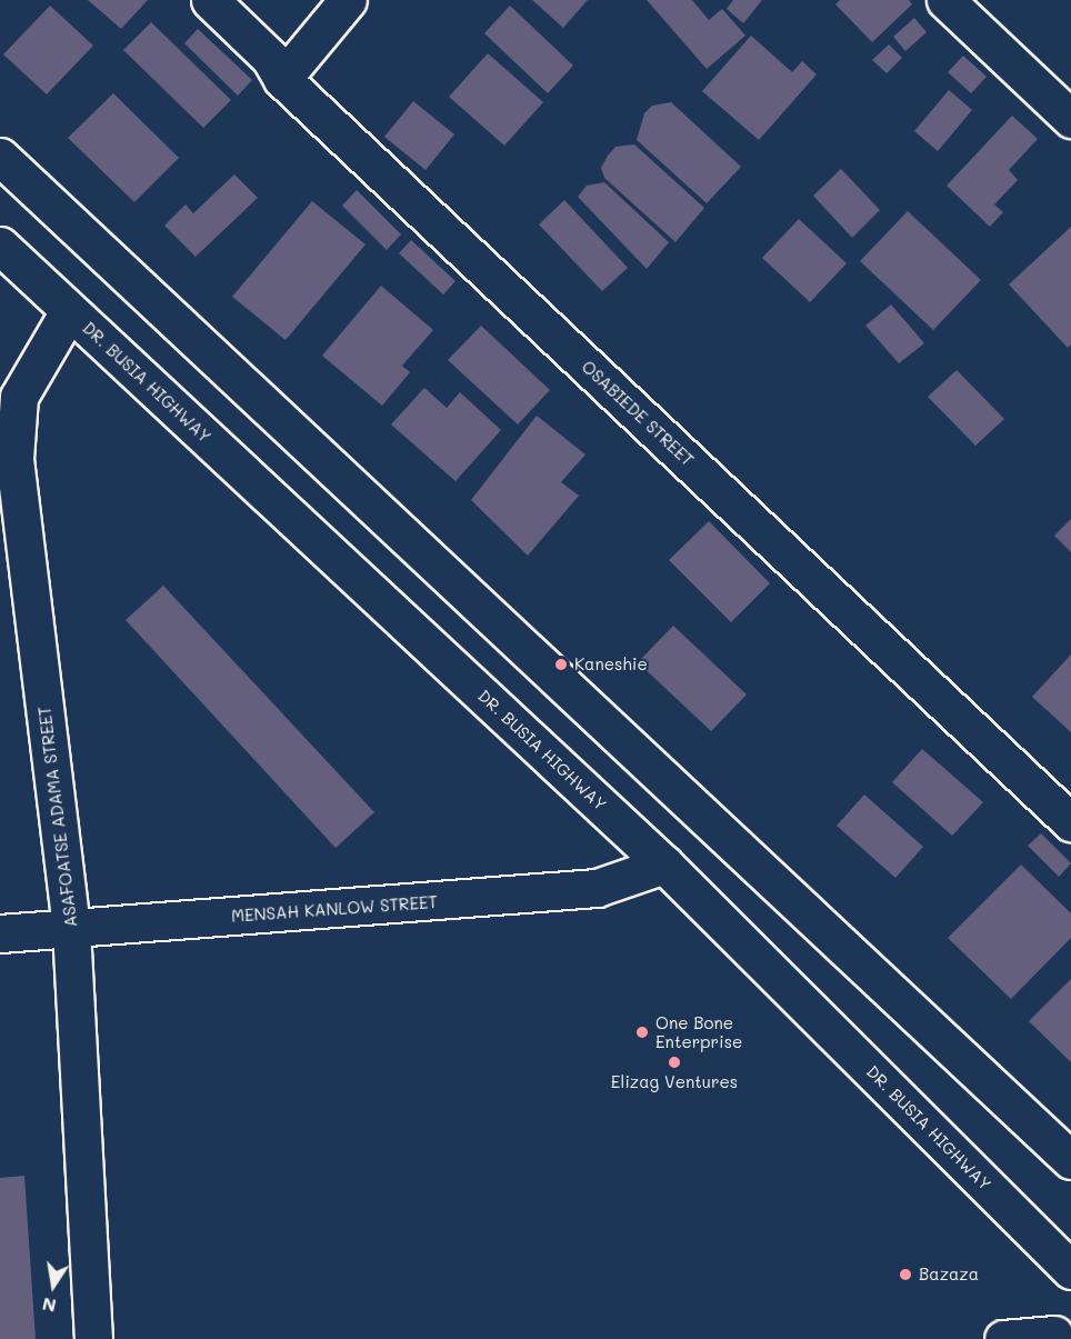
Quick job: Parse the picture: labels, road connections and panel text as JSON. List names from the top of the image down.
{
  "streets": {
    "main road": [
      "DR. BUSIA HIGHWAY",
      "OSABIEDE STREET",
      "ASAFOATSE ADAMA STREET",
      "MENSAH KANLOW STREET"
    ]
  },
  "crossings": [
    ["DR. BUSIA HIGHWAY", "ASAFOATSE ADAMA STREET"],
    ["DR. BUSIA HIGHWAY", "MENSAH KANLOW STREET"],
    ["ASAFOATSE ADAMA STREET", "MENSAH KANLOW STREET"]
  ],
  "places": [
    "Kaneshie",
    "One Bone Enterprise",
    "Elizag Ventures",
    "Bazaza"
  ],
  "north": "bottom"
}
